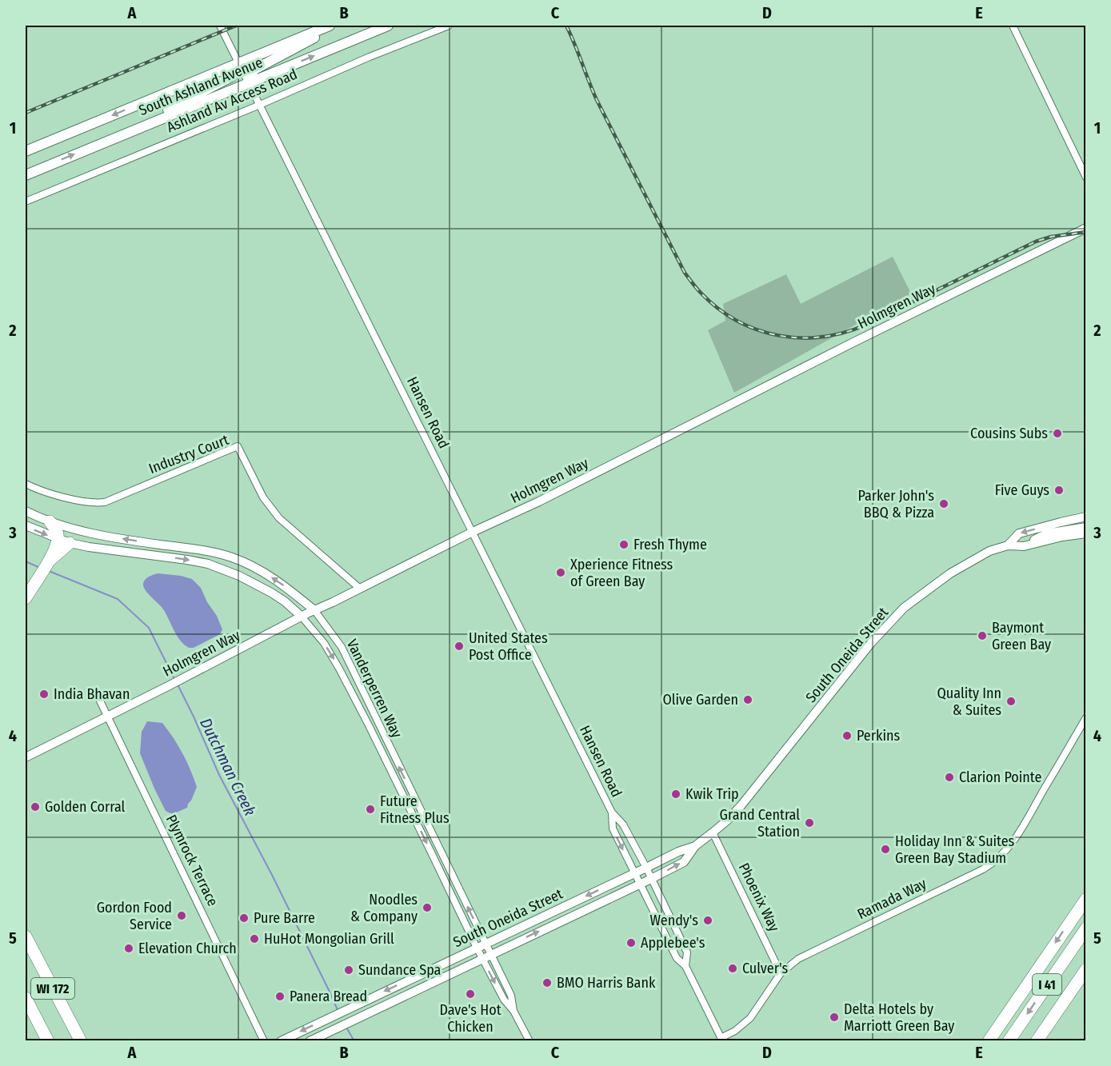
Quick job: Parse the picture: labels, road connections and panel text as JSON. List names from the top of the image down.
{
  "streets": {
    "highway": ["I 41", "WI 172"],
    "main road": ["South Ashland Avenue"],
    "street": [
      "Ashland Av Access Road",
      "Holmgren Way",
      "Hansen Road",
      "Industry Court",
      "South Oneida Street",
      "Vanderperren Way",
      "Plymrock Terrace",
      "Phoenix Way",
      "Ramada Way"
    ]
  },
  "crossings": [
    ["South Ashland Avenue", "Hansen Road"],
    ["Ashland Av Access Road", "Hansen Road"],
    ["Holmgren Way", "Hansen Road"],
    ["Holmgren Way", "Industry Court"],
    ["Holmgren Way", "Vanderperren Way"],
    ["Holmgren Way", "Plymrock Terrace"],
    ["Hansen Road", "South Oneida Street"],
    ["Hansen Road", "Ramada Way"],
    ["South Oneida Street", "Vanderperren Way"],
    ["South Oneida Street", "Phoenix Way"],
    ["Phoenix Way", "Ramada Way"]
  ],
  "water": ["Dutchman Creek"],
  "places": [
    "Cousins Subs",
    "Five Guys",
    "Parker John's BBQ & Pizza",
    "Fresh Thyme",
    "Xperience Fitness of Green Bay",
    "Baymont Green Bay",
    "United States Post Office",
    "India Bhavan",
    "Olive Garden",
    "Quality Inn & Suites",
    "Perkins",
    "Clarion Pointe",
    "Kwik Trip",
    "Golden Corral",
    "Future Fitness Plus",
    "Grand Central Station",
    "Holiday Inn & Suites Green Bay Stadium",
    "Noodles & Company",
    "Gordon Food Service",
    "Pure Barre",
    "Wendy's",
    "HuHot Mongolian Grill",
    "Applebee's",
    "Elevation Church",
    "Culver's",
    "Sundance Spa",
    "BMO Harris Bank",
    "Dave's Hot Chicken",
    "Panera Bread",
    "Delta Hotels by Marriott Green Bay"
  ],
  "grid": {
    "columns": [
      "A",
      "B",
      "C",
      "D",
      "E"
    ],
    "rows": [
      "1",
      "2",
      "3",
      "4",
      "5"
    ]
  }
}
